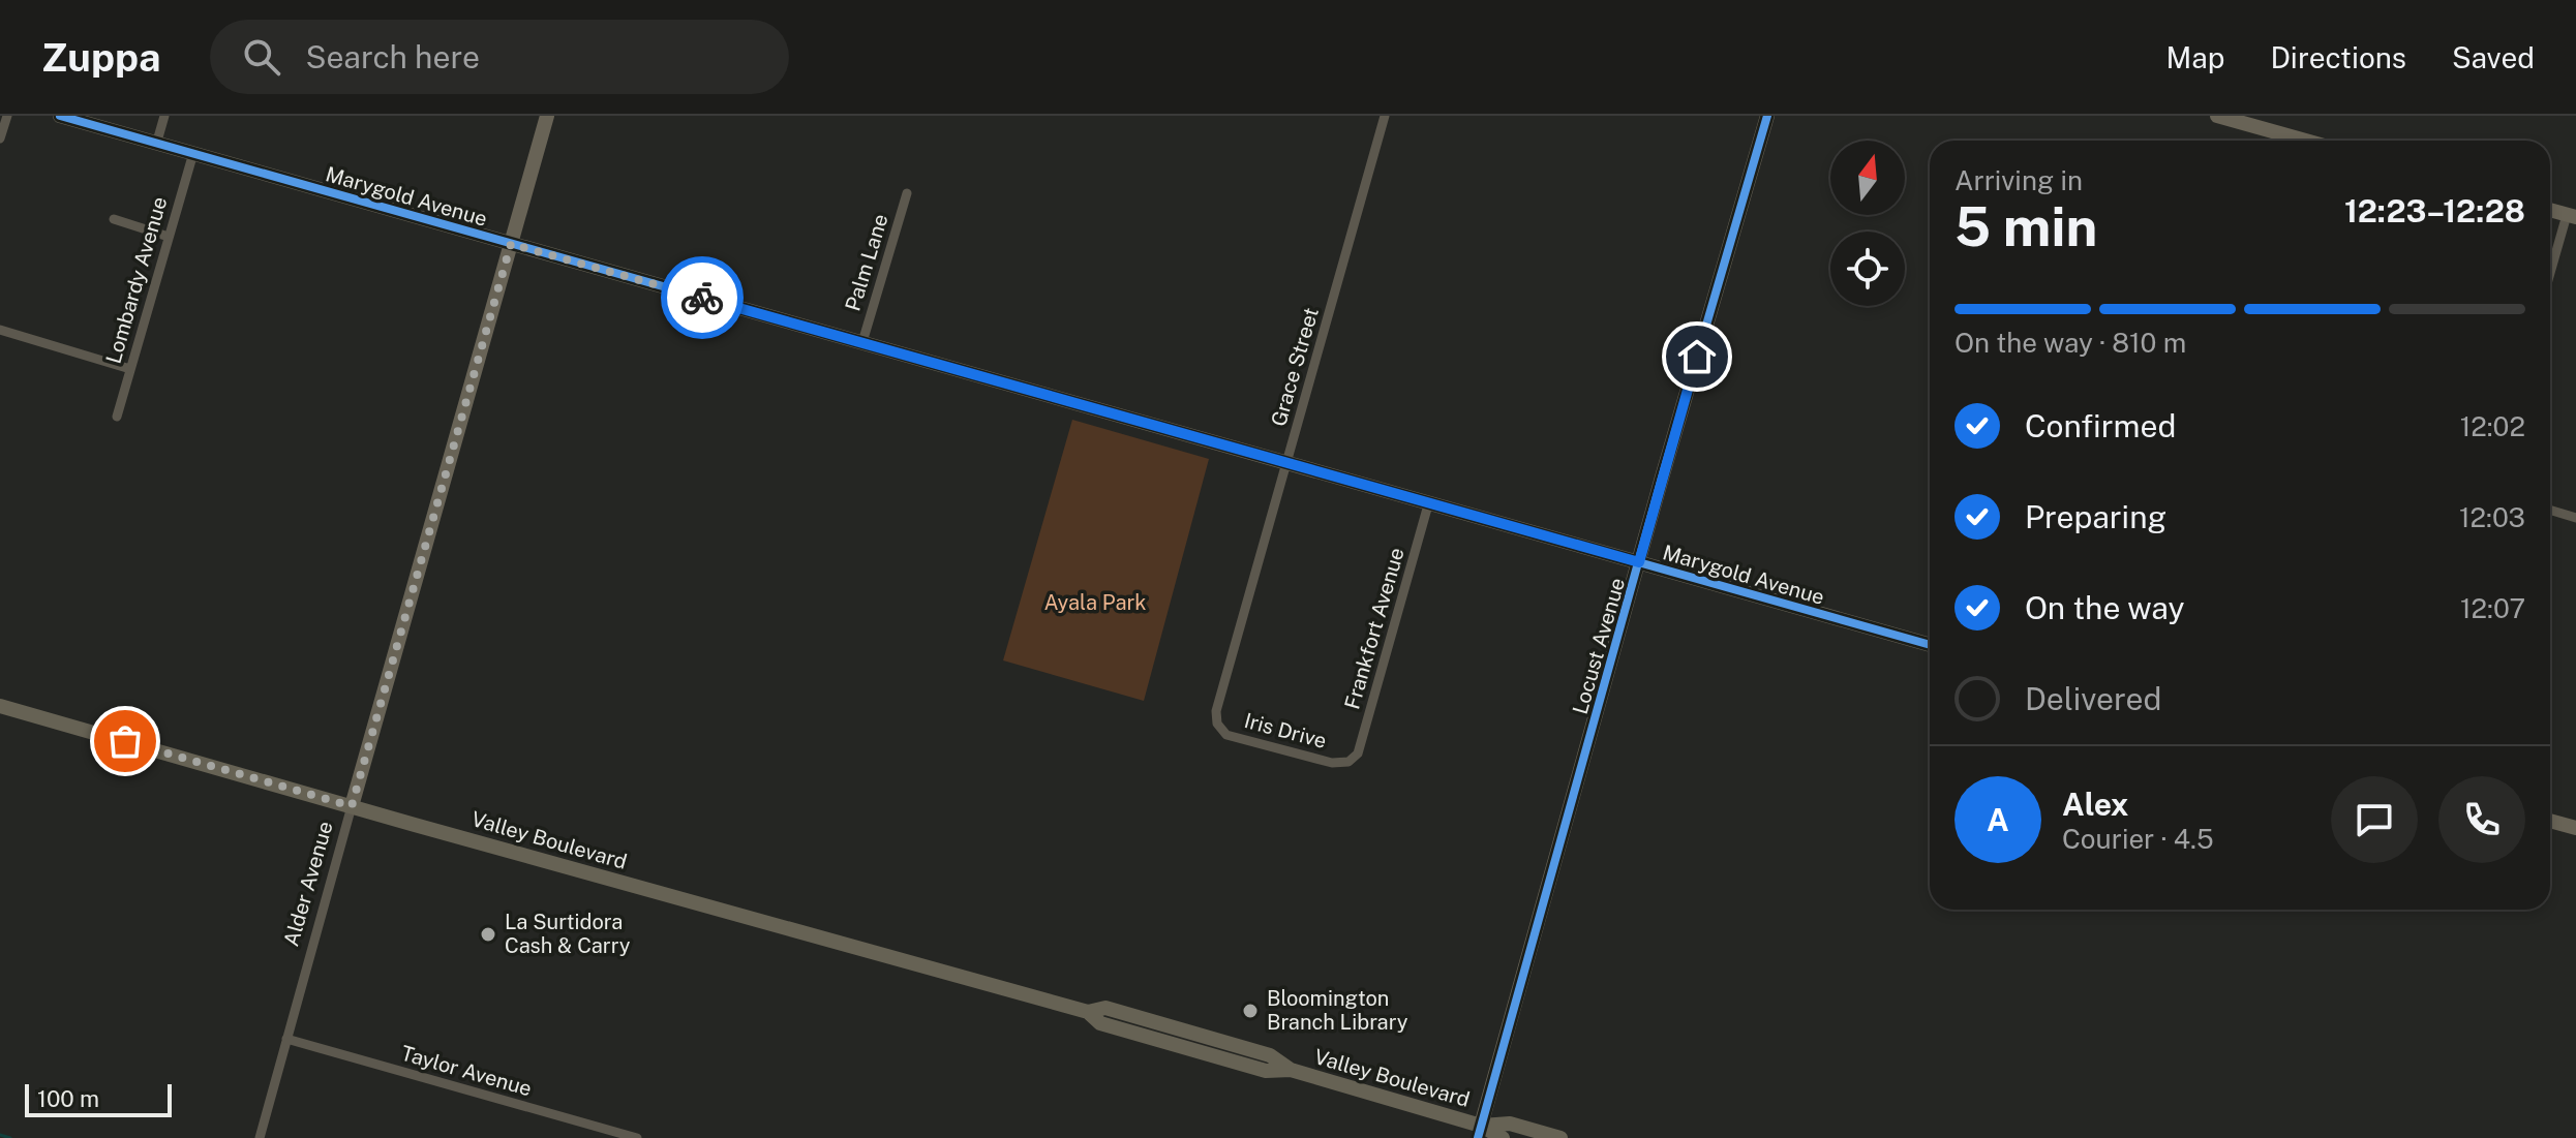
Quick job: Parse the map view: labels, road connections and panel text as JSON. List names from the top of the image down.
{
  "streets": {
    "main road": ["Valley Boulevard"],
    "street": [
      "Marygold Avenue",
      "Palm Lane",
      "Lombardy Avenue",
      "Grace Street",
      "Frankfort Avenue",
      "Locust Avenue",
      "Iris Drive",
      "Alder Avenue",
      "Taylor Avenue"
    ]
  },
  "crossings": [
    ["Marygold Avenue", "Palm Lane"],
    ["Marygold Avenue", "Lombardy Avenue"],
    ["Marygold Avenue", "Grace Street"],
    ["Marygold Avenue", "Frankfort Avenue"],
    ["Marygold Avenue", "Locust Avenue"],
    ["Marygold Avenue", "Alder Avenue"],
    ["Grace Street", "Iris Drive"],
    ["Frankfort Avenue", "Iris Drive"],
    ["Locust Avenue", "Valley Boulevard"],
    ["Valley Boulevard", "Alder Avenue"],
    ["Alder Avenue", "Taylor Avenue"]
  ],
  "parks": ["Ayala Park"],
  "places": ["La Surtidora Cash & Carry", "Bloomington Branch Library"],
  "scale_bar": "100 m",
  "north": "top",
  "page": {
    "header": "Zuppa",
    "search": "Search here",
    "nav": ["Map", "Directions", "Saved"],
    "heading": ["5 min", "Arriving in", "12:23–12:28"],
    "panel": ["Alex", "Courier · 4.5"],
    "bar": "On the way · 810 m",
    "list": [
      ["Confirmed", "12:02"],
      ["Preparing", "12:03"],
      ["On the way", "12:07"],
      "Delivered"
    ],
    "round": "A",
    "scale": "100 m"
  }
}
